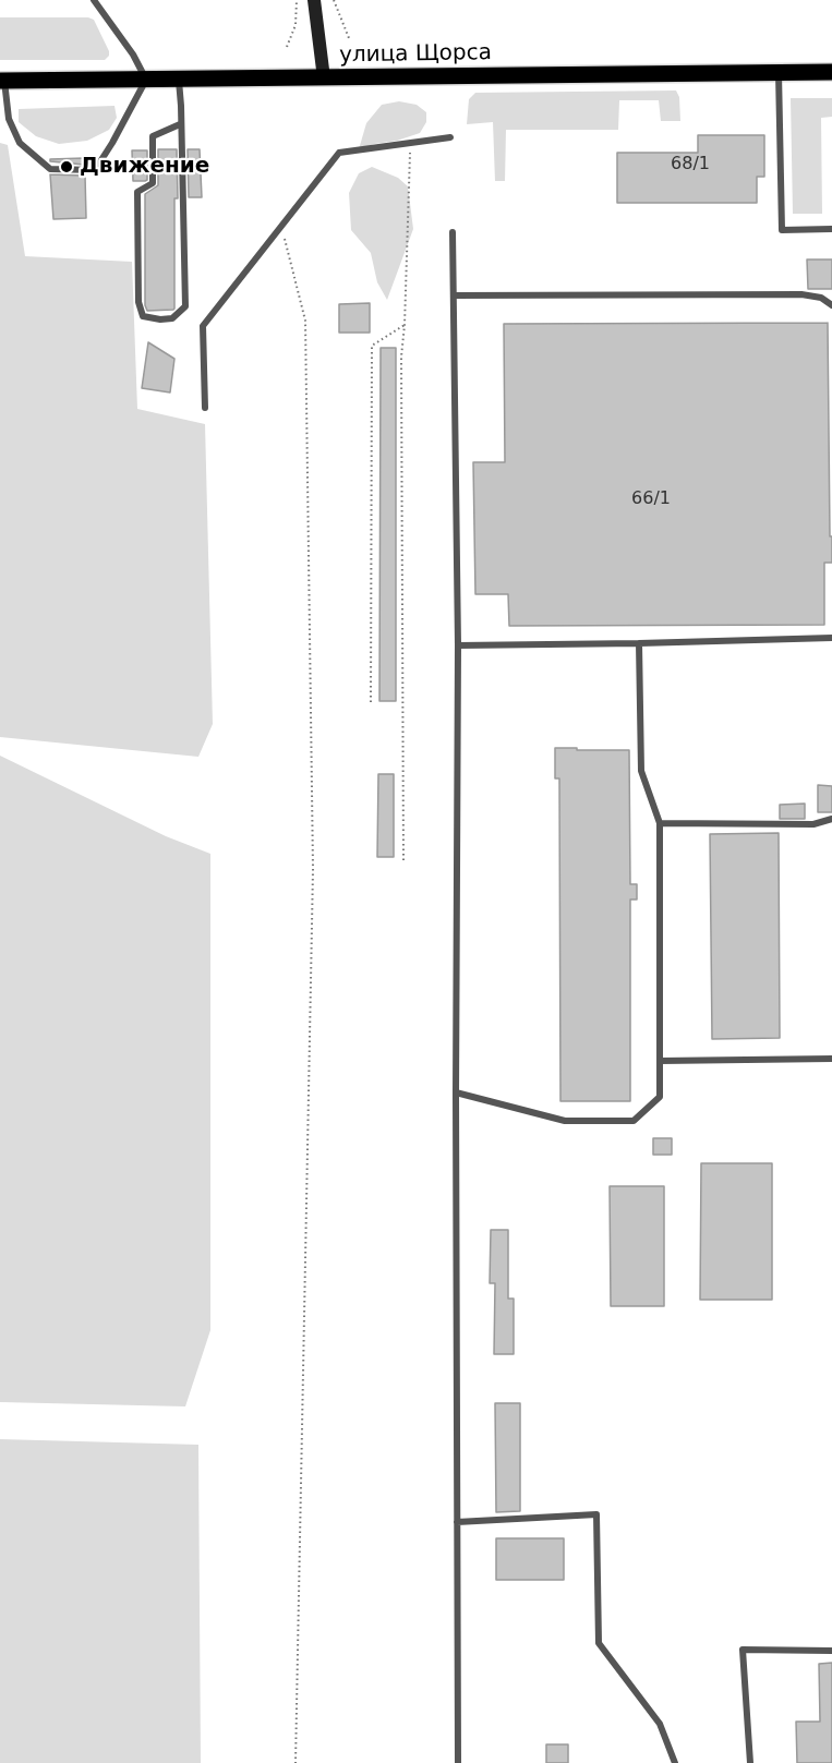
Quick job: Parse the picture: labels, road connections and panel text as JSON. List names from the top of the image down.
{
  "streets": {
    "main road": ["улица Щорса"]
  },
  "places": ["Движение"],
  "house_numbers": ["68/1", "66/1"]
}
